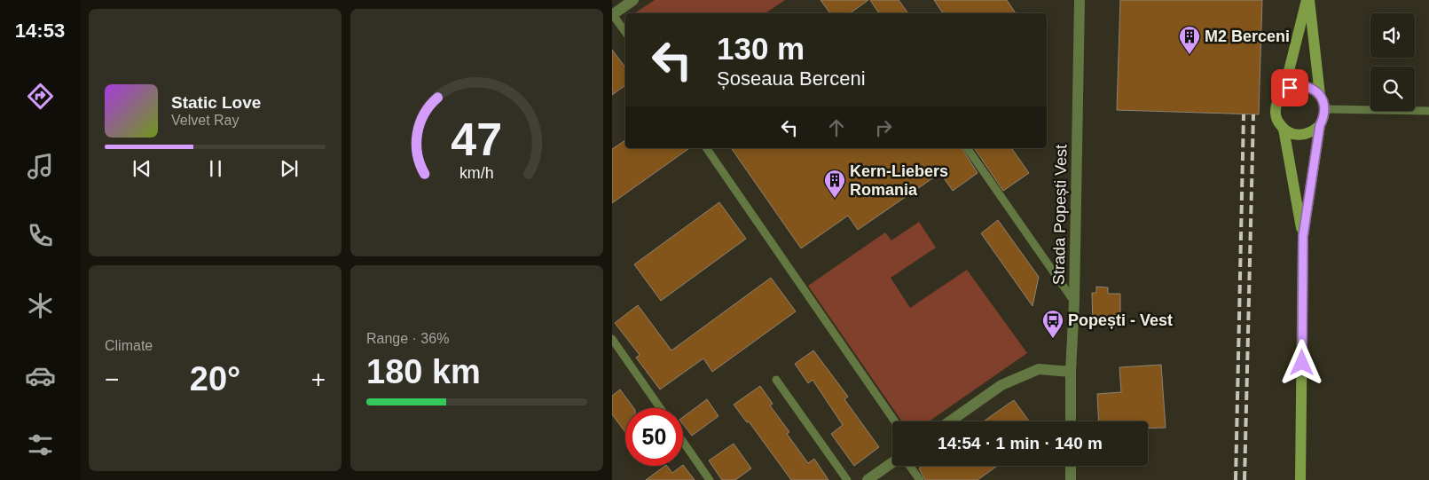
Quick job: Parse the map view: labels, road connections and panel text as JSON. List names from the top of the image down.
{
  "streets": {
    "street": ["Strada Popești Vest"]
  },
  "places": {
    "building": ["M2 Berceni", "Kern-Liebers Romania"],
    "bus stop": ["Popești - Vest"]
  },
  "page": {
    "tabs": "14:53",
    "turn": ["130 m", "Șoseaua Berceni"],
    "song": ["Static Love", "Velvet Ray"],
    "tile": [
      "Climate",
      ["Range · 36%", "180 km"]
    ],
    "heat": ["−", "20°", "+"],
    "limit": "50",
    "trip": "14:54 · 1 min · 140 m",
    "gauge": ["47", "km/h"]
  }
}
